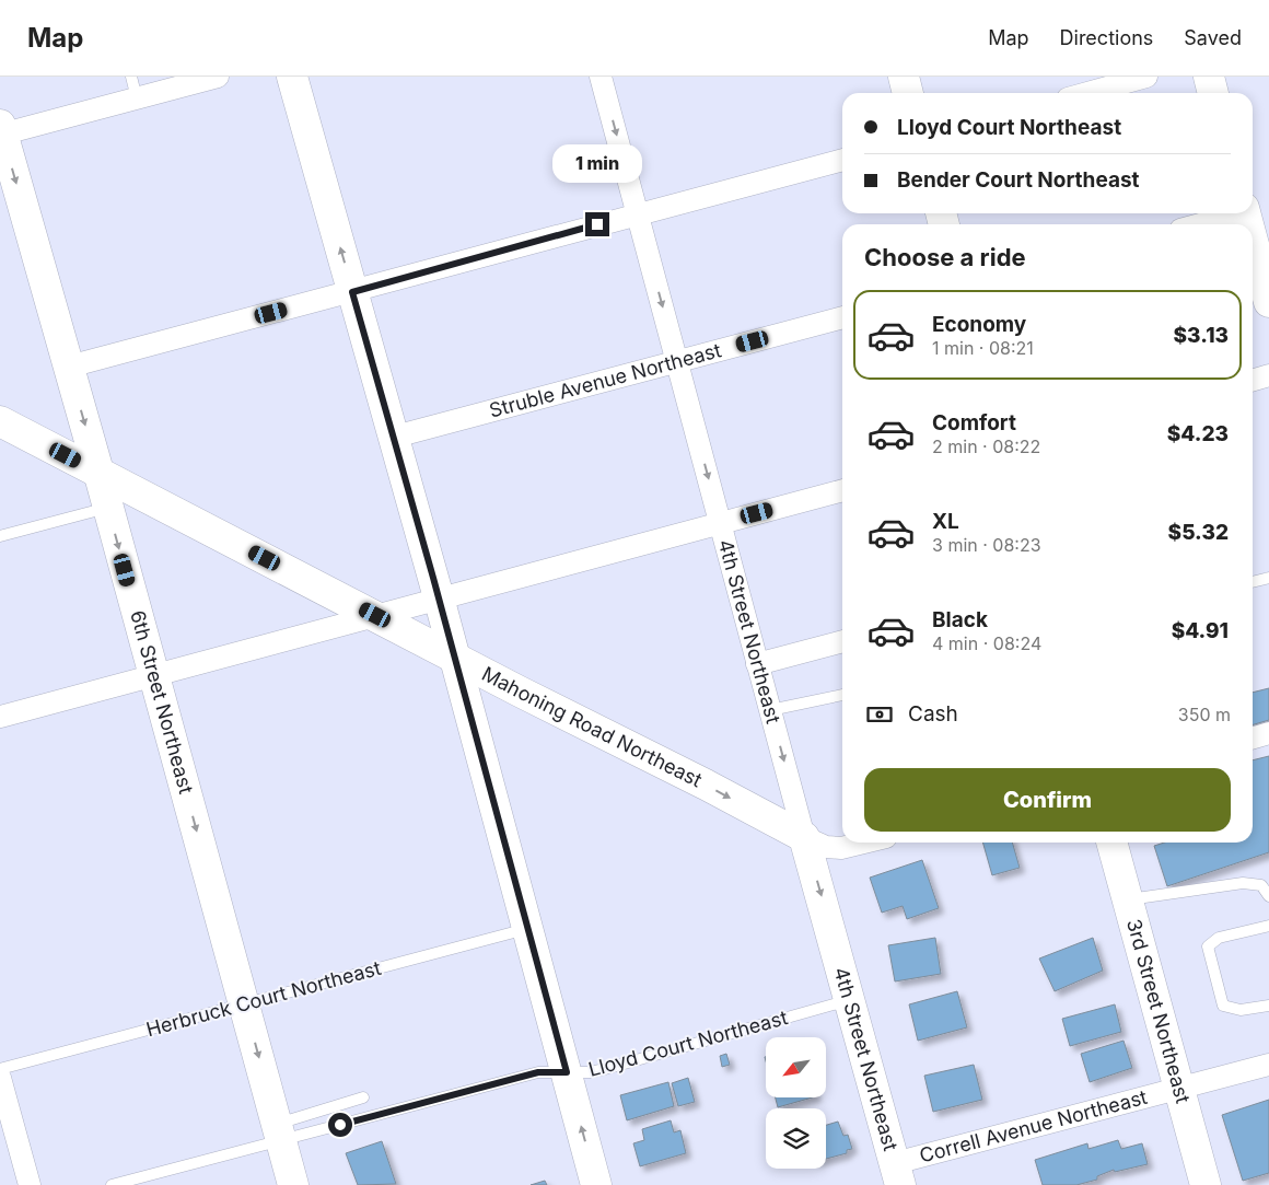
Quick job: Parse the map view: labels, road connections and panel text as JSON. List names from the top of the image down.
{
  "streets": {
    "main road": [
      "4th Street Northeast",
      "6th Street Northeast",
      "Mahoning Road Northeast",
      "3rd Street Northeast"
    ],
    "street": ["Struble Avenue Northeast", "Correll Avenue Northeast"],
    "lane": ["Herbruck Court Northeast", "Lloyd Court Northeast"]
  },
  "crossings": [
    ["Struble Avenue Northeast", "4th Street Northeast"],
    ["4th Street Northeast", "Mahoning Road Northeast"],
    ["4th Street Northeast", "Lloyd Court Northeast"],
    ["4th Street Northeast", "Correll Avenue Northeast"],
    ["6th Street Northeast", "Mahoning Road Northeast"],
    ["6th Street Northeast", "Herbruck Court Northeast"],
    ["6th Street Northeast", "Lloyd Court Northeast"],
    ["3rd Street Northeast", "Correll Avenue Northeast"]
  ],
  "one_way": ["4th Street Northeast", "6th Street Northeast", "Mahoning Road Northeast"],
  "north": "bottom left",
  "page": {
    "header": "Map",
    "nav": ["Map", "Directions", "Saved"],
    "banner": ["Lloyd Court Northeast", "Bender Court Northeast"],
    "bubble": "1 min",
    "heading": "Choose a ride",
    "list": [
      {
        "name": "Economy",
        "note": "1 min · 08:21",
        "value": "$3.13"
      },
      {
        "name": "Comfort",
        "note": "2 min · 08:22",
        "value": "$4.23"
      },
      {
        "name": "XL",
        "note": "3 min · 08:23",
        "value": "$5.32"
      },
      {
        "name": "Black",
        "note": "4 min · 08:24",
        "value": "$4.91"
      }
    ],
    "pay": ["Cash", "350 m"],
    "buttons": "Confirm"
  }
}
